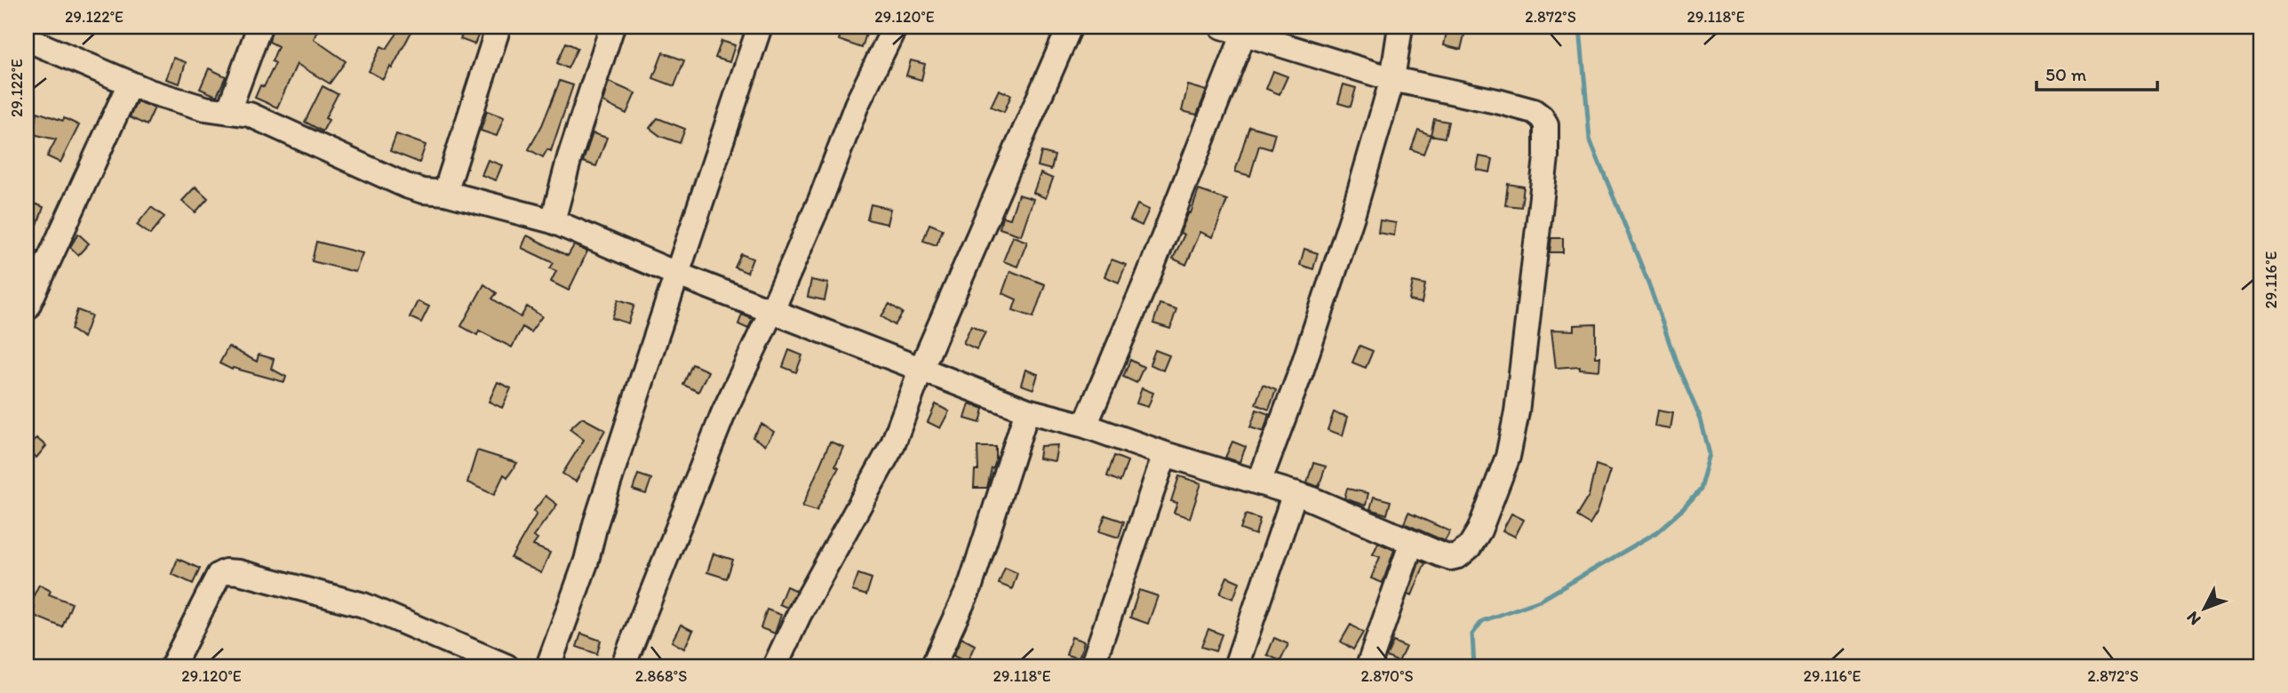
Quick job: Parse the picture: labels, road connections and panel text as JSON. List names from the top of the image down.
{
  "scale_bar": "50 m",
  "north": "bottom left",
  "coordinates": [
    "29.122°E",
    "29.120°E",
    "2.872°S",
    "29.118°E",
    "29.116°E",
    "2.868°S",
    "2.870°S"
  ]
}
